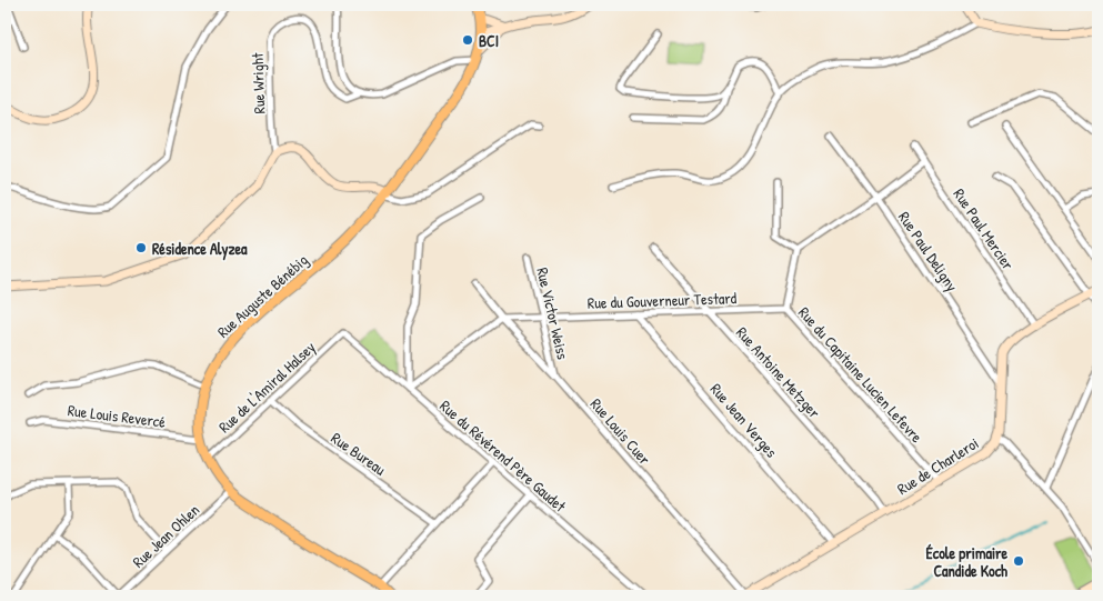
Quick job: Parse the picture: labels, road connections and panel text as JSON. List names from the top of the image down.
{
  "streets": {
    "main road": ["Rue Auguste Bénébig"],
    "street": [
      "Rue Wright",
      "Rue Paul Mercier",
      "Rue Paul Deligny",
      "Rue du Gouverneur Testard",
      "Rue Victor Weiss",
      "Rue Antoine Metzger",
      "Rue du Capitaine Lucien Lefevre",
      "Rue de L'Amiral Halsey",
      "Rue Louis Revercé",
      "Rue Jean Verges",
      "Rue Louis Cuer",
      "Rue Bureau",
      "Rue du Révérend Père Gaudet",
      "Rue de Charleroi",
      "Rue Jean Ohlen"
    ]
  },
  "crossings": [
    ["Rue Paul Mercier", "Rue de Charleroi"],
    ["Rue Paul Deligny", "Rue de Charleroi"],
    ["Rue Auguste Bénébig", "Rue de L'Amiral Halsey"],
    ["Rue Auguste Bénébig", "Rue Louis Revercé"],
    ["Rue Auguste Bénébig", "Rue Jean Ohlen"],
    ["Rue du Gouverneur Testard", "Rue Victor Weiss"],
    ["Rue du Gouverneur Testard", "Rue Antoine Metzger"],
    ["Rue du Gouverneur Testard", "Rue du Capitaine Lucien Lefevre"],
    ["Rue du Gouverneur Testard", "Rue Jean Verges"],
    ["Rue du Gouverneur Testard", "Rue Louis Cuer"],
    ["Rue Victor Weiss", "Rue Louis Cuer"],
    ["Rue Antoine Metzger", "Rue de Charleroi"],
    ["Rue du Capitaine Lucien Lefevre", "Rue de Charleroi"],
    ["Rue de L'Amiral Halsey", "Rue Bureau"],
    ["Rue de L'Amiral Halsey", "Rue du Révérend Père Gaudet"],
    ["Rue Jean Verges", "Rue de Charleroi"],
    ["Rue Louis Cuer", "Rue de Charleroi"]
  ],
  "places": ["BCI", "Résidence Alyzea", "École primaire Candide Koch"]
}
